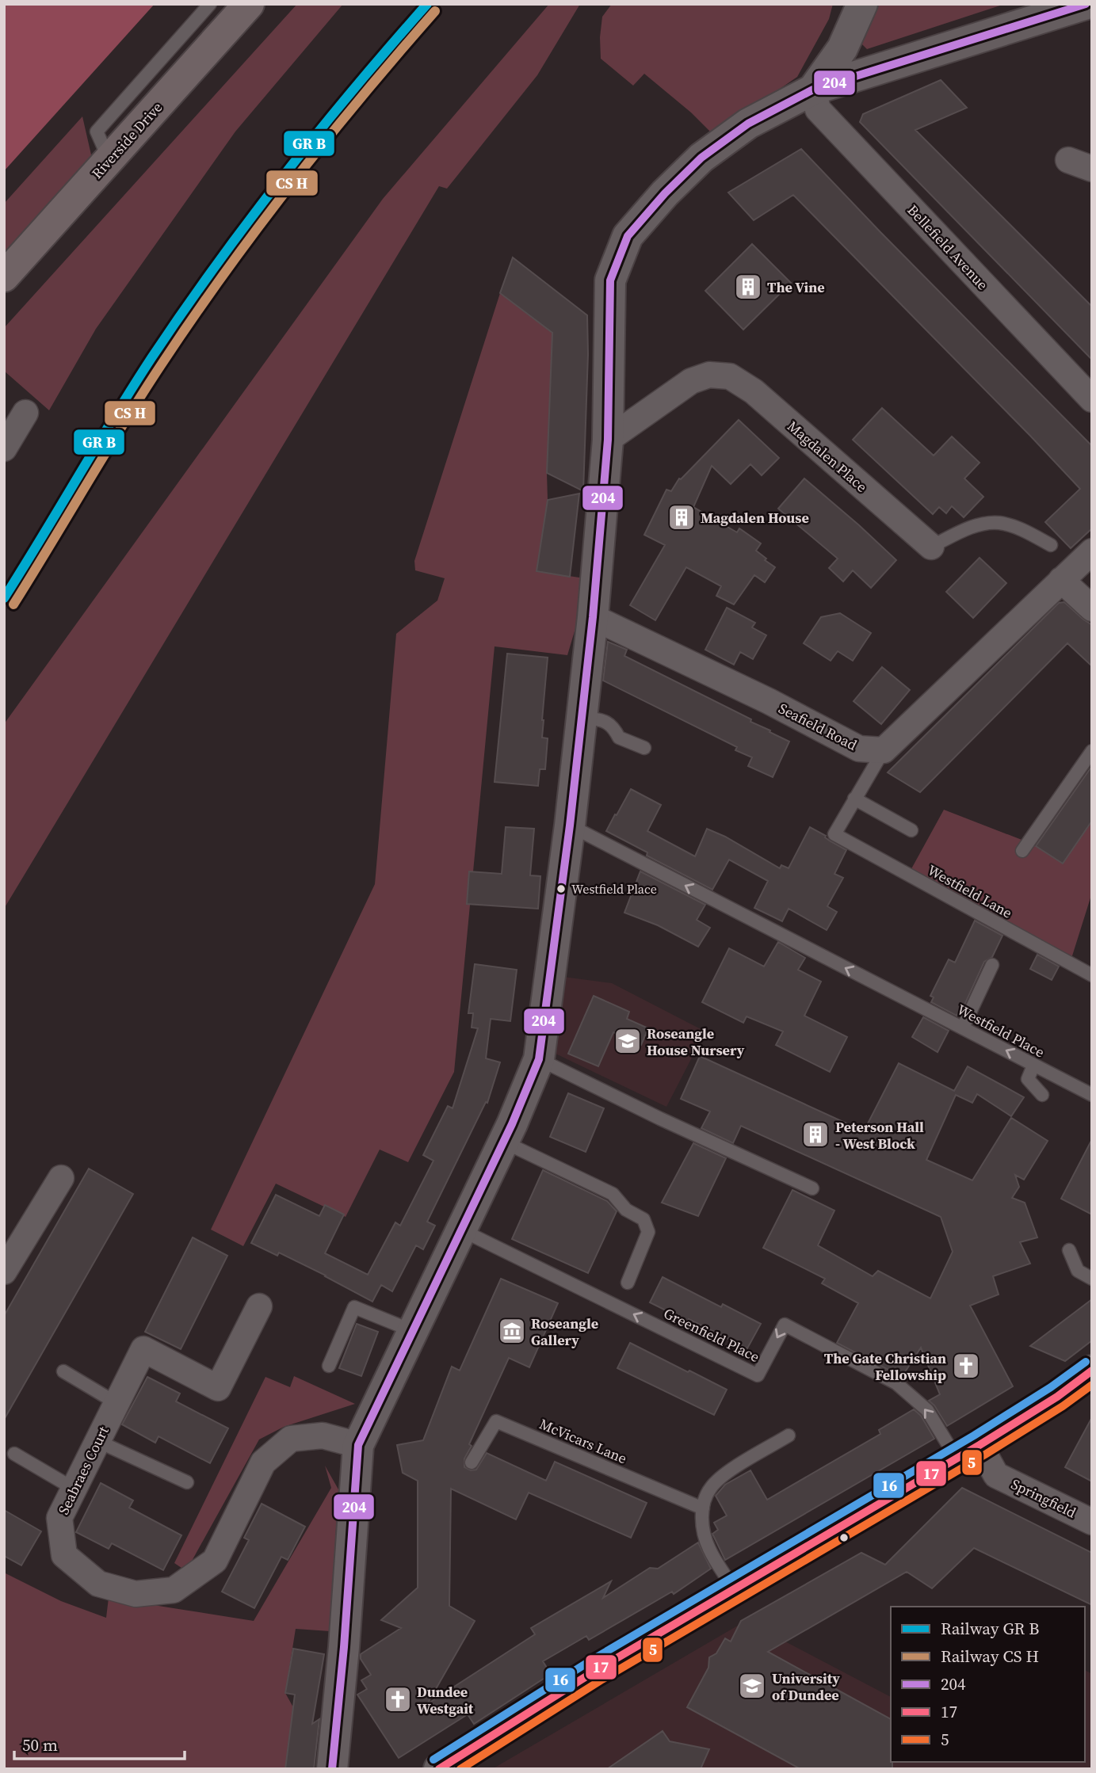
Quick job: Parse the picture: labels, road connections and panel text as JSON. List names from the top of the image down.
{
  "streets": {
    "main road": ["Riverside Drive"],
    "street": [
      "Bellefield Avenue",
      "Magdalen Place",
      "Seafield Road",
      "Seabraes Court",
      "Springfield"
    ],
    "lane": [
      "Westfield Lane",
      "Westfield Place",
      "Greenfield Place",
      "McVicars Lane"
    ]
  },
  "crossings": [
    ["Greenfield Place", "Springfield"]
  ],
  "one_way": ["Westfield Place", "Greenfield Place"],
  "places": {
    "building": ["The Vine", "Magdalen House", "Peterson Hall - West Block"],
    "other": ["Westfield Place"],
    "school or university": ["Roseangle House Nursery", "University of Dundee"],
    "museum": ["Roseangle Gallery"],
    "church": ["The Gate Christian Fellowship", "Dundee Westgait"]
  },
  "lines": [
    "transit line 204",
    "transit line 16",
    "transit line 17",
    "transit line 5"
  ],
  "legend": [
    "Railway GR B",
    "Railway CS H",
    "204",
    "17",
    "5"
  ],
  "scale_bar": "50 m"
}
